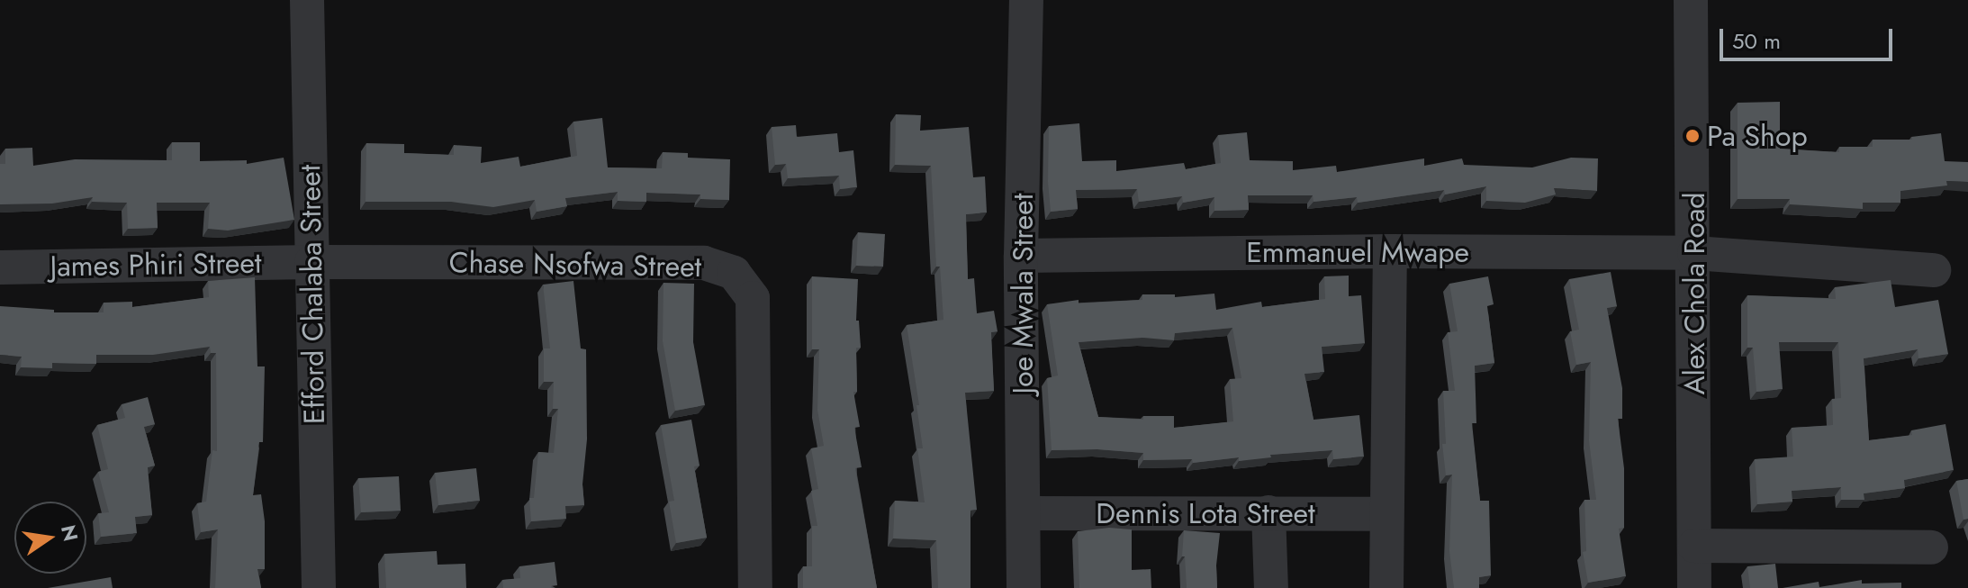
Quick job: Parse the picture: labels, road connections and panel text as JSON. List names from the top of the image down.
{
  "streets": {
    "street": [
      "Emmanuel Mwape",
      "James Phiri Street",
      "Chase Nsofwa Street",
      "Joe Mwala Street",
      "Alex Chola Road",
      "Efford Chalaba Street",
      "Dennis Lota Street"
    ]
  },
  "crossings": [
    ["Emmanuel Mwape", "Joe Mwala Street"],
    ["Emmanuel Mwape", "Alex Chola Road"],
    ["James Phiri Street", "Chase Nsofwa Street"],
    ["James Phiri Street", "Efford Chalaba Street"],
    ["Chase Nsofwa Street", "Efford Chalaba Street"],
    ["Joe Mwala Street", "Dennis Lota Street"]
  ],
  "places": ["Pa Shop"],
  "scale_bar": "50 m",
  "north": "right"
}
